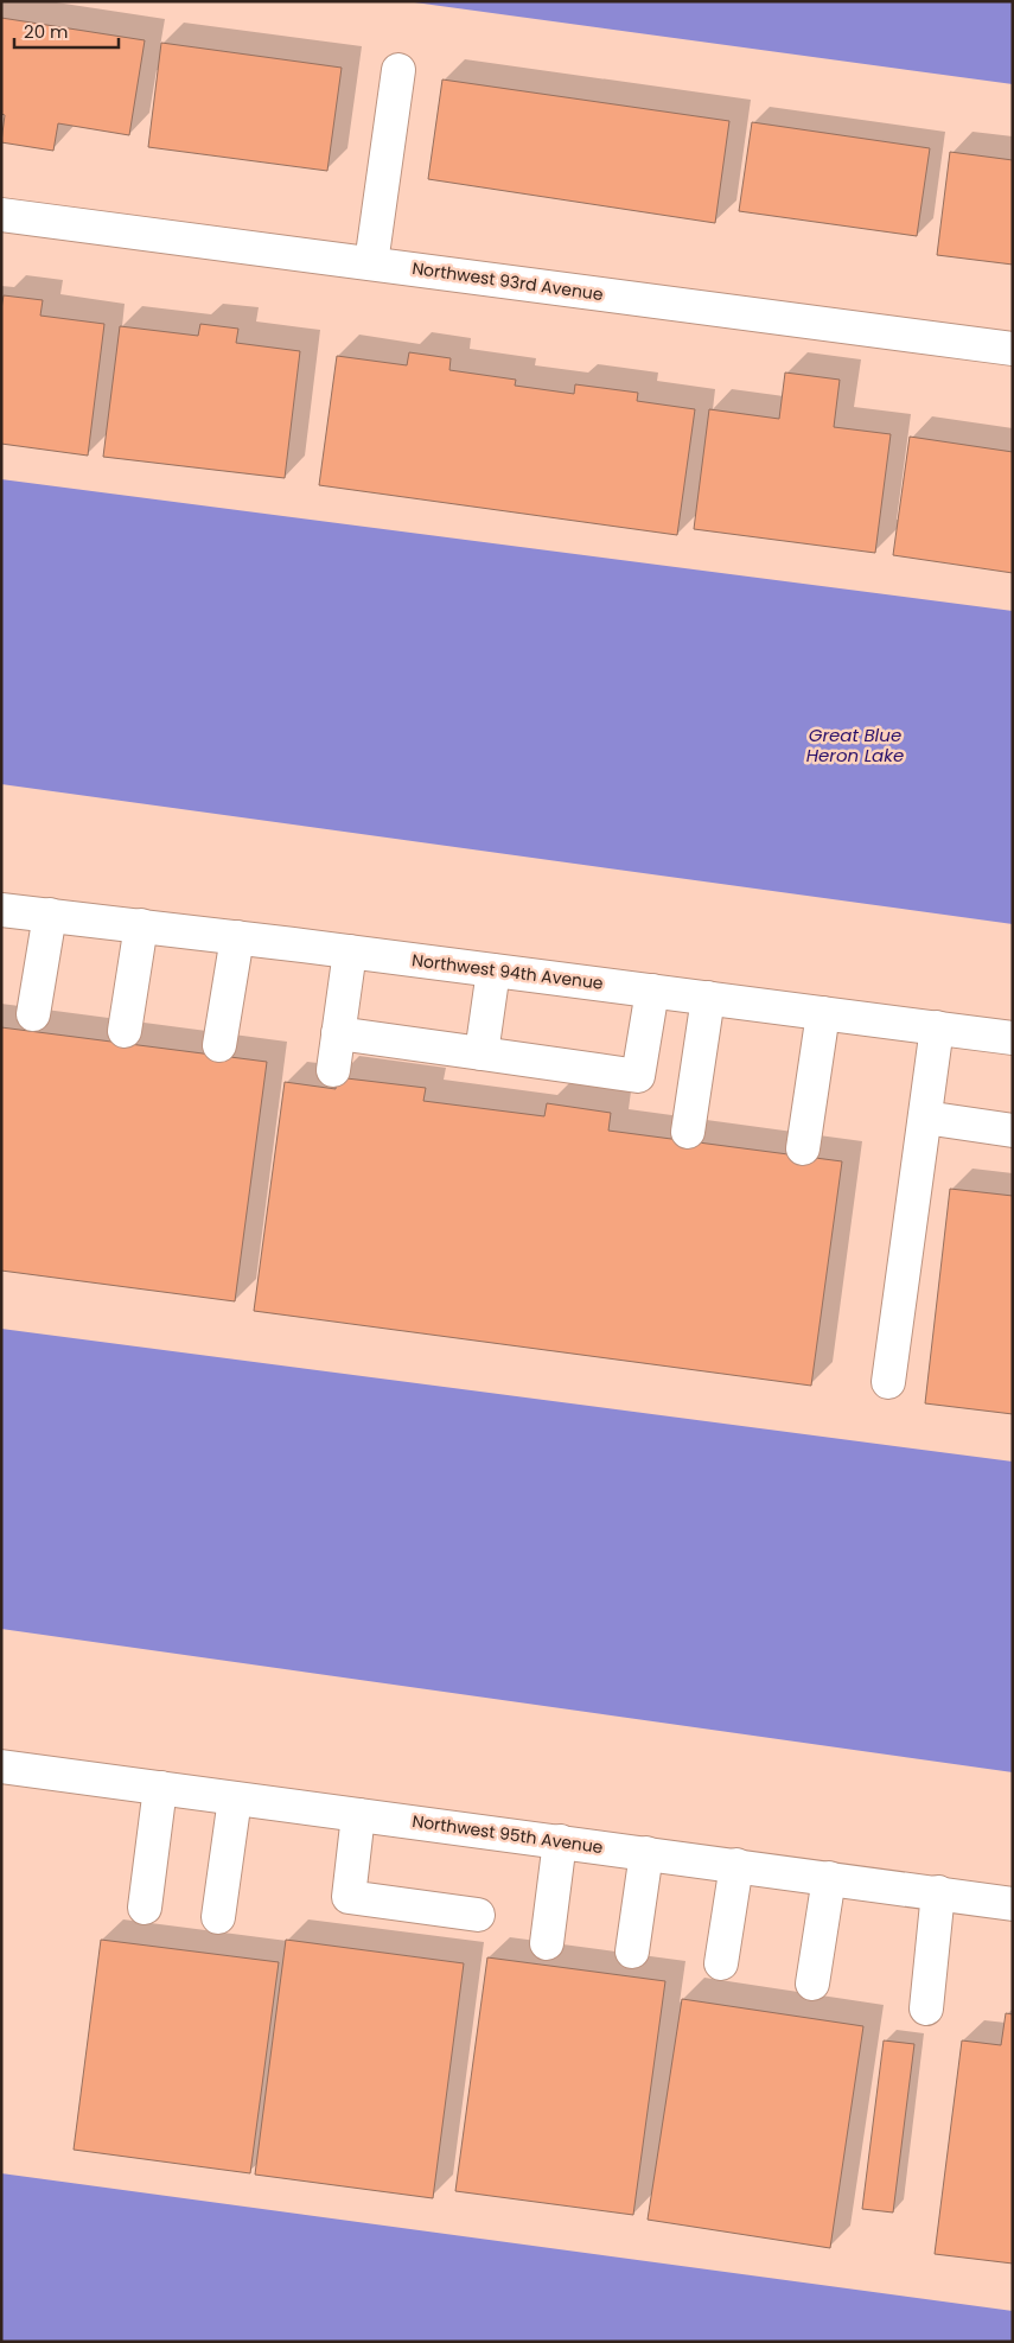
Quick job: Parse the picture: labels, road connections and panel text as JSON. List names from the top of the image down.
{
  "streets": {
    "street": ["Northwest 93rd Avenue", "Northwest 94th Avenue", "Northwest 95th Avenue"]
  },
  "water": ["Great Blue Heron Lake"],
  "scale_bar": "20 m"
}
